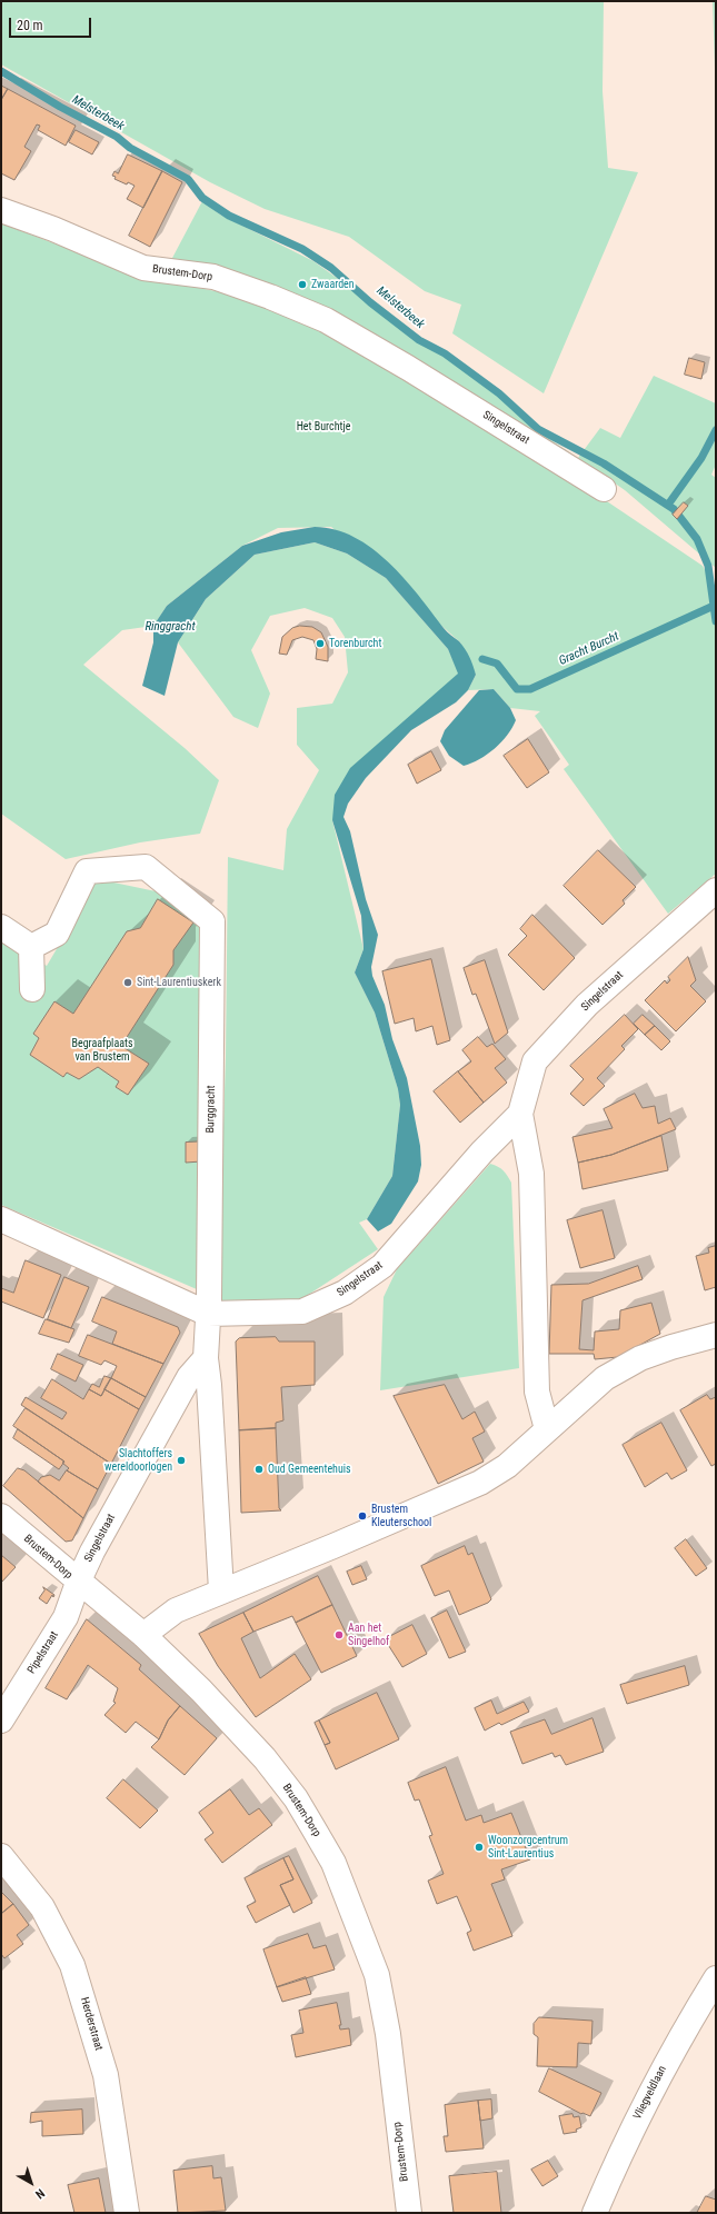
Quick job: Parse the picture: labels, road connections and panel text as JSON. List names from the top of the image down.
{
  "streets": {
    "street": [
      "Brustem-Dorp",
      "Singelstraat",
      "Burggracht",
      "Pipelstraat",
      "Herderstraat",
      "Vliegveldlaan"
    ]
  },
  "crossings": [
    ["Brustem-Dorp", "Singelstraat"],
    ["Brustem-Dorp", "Pipelstraat"],
    ["Singelstraat", "Burggracht"],
    ["Singelstraat", "Pipelstraat"]
  ],
  "water": ["Melsterbeek", "Ringgracht", "Gracht Burcht"],
  "parks": ["Het Burchtje", "Begraafplaats van Brustem"],
  "places": [
    "Zwaarden",
    "Torenburcht",
    "Sint-Laurentiuskerk",
    "Slachtoffers wereldoorlogen",
    "Oud Gemeentehuis",
    "Brustem Kleuterschool",
    "Aan het Singelhof",
    "Woonzorgcentrum Sint-Laurentius"
  ],
  "scale_bar": "20 m",
  "north": "bottom right"
}
